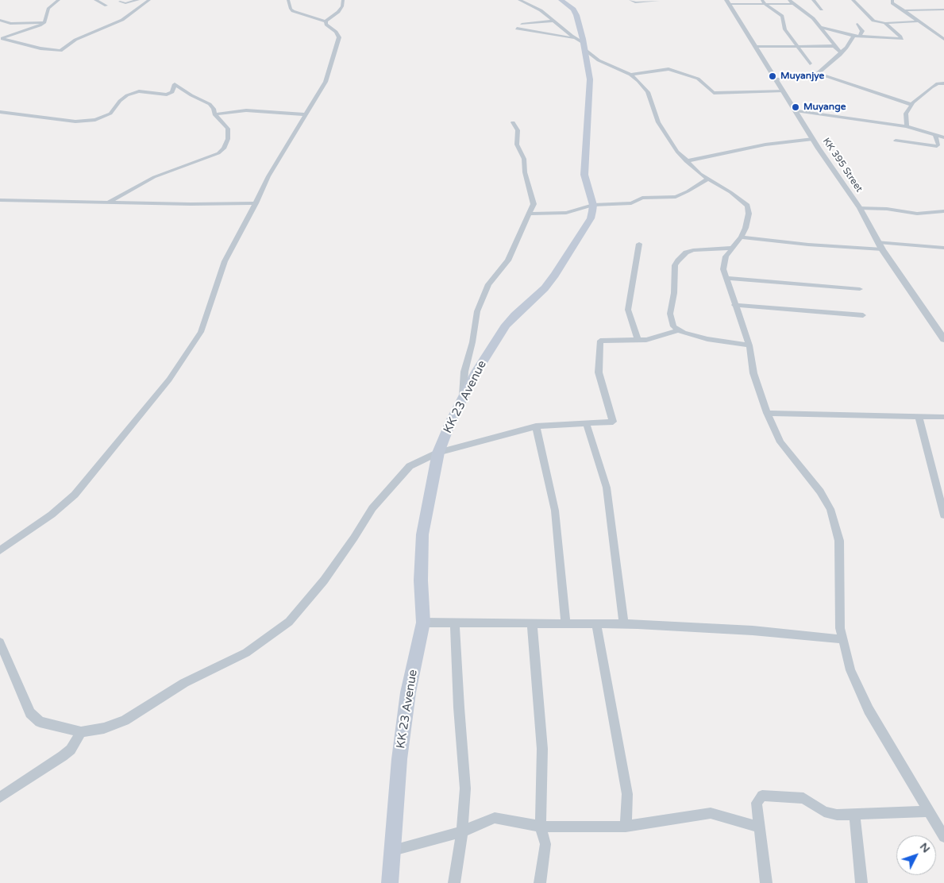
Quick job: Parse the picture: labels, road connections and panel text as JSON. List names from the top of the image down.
{
  "streets": {
    "main road": ["KK 23 Avenue"],
    "street": ["KK 395 Street"]
  },
  "places": ["Muyanjye", "Muyange"],
  "north": "top right"
}
